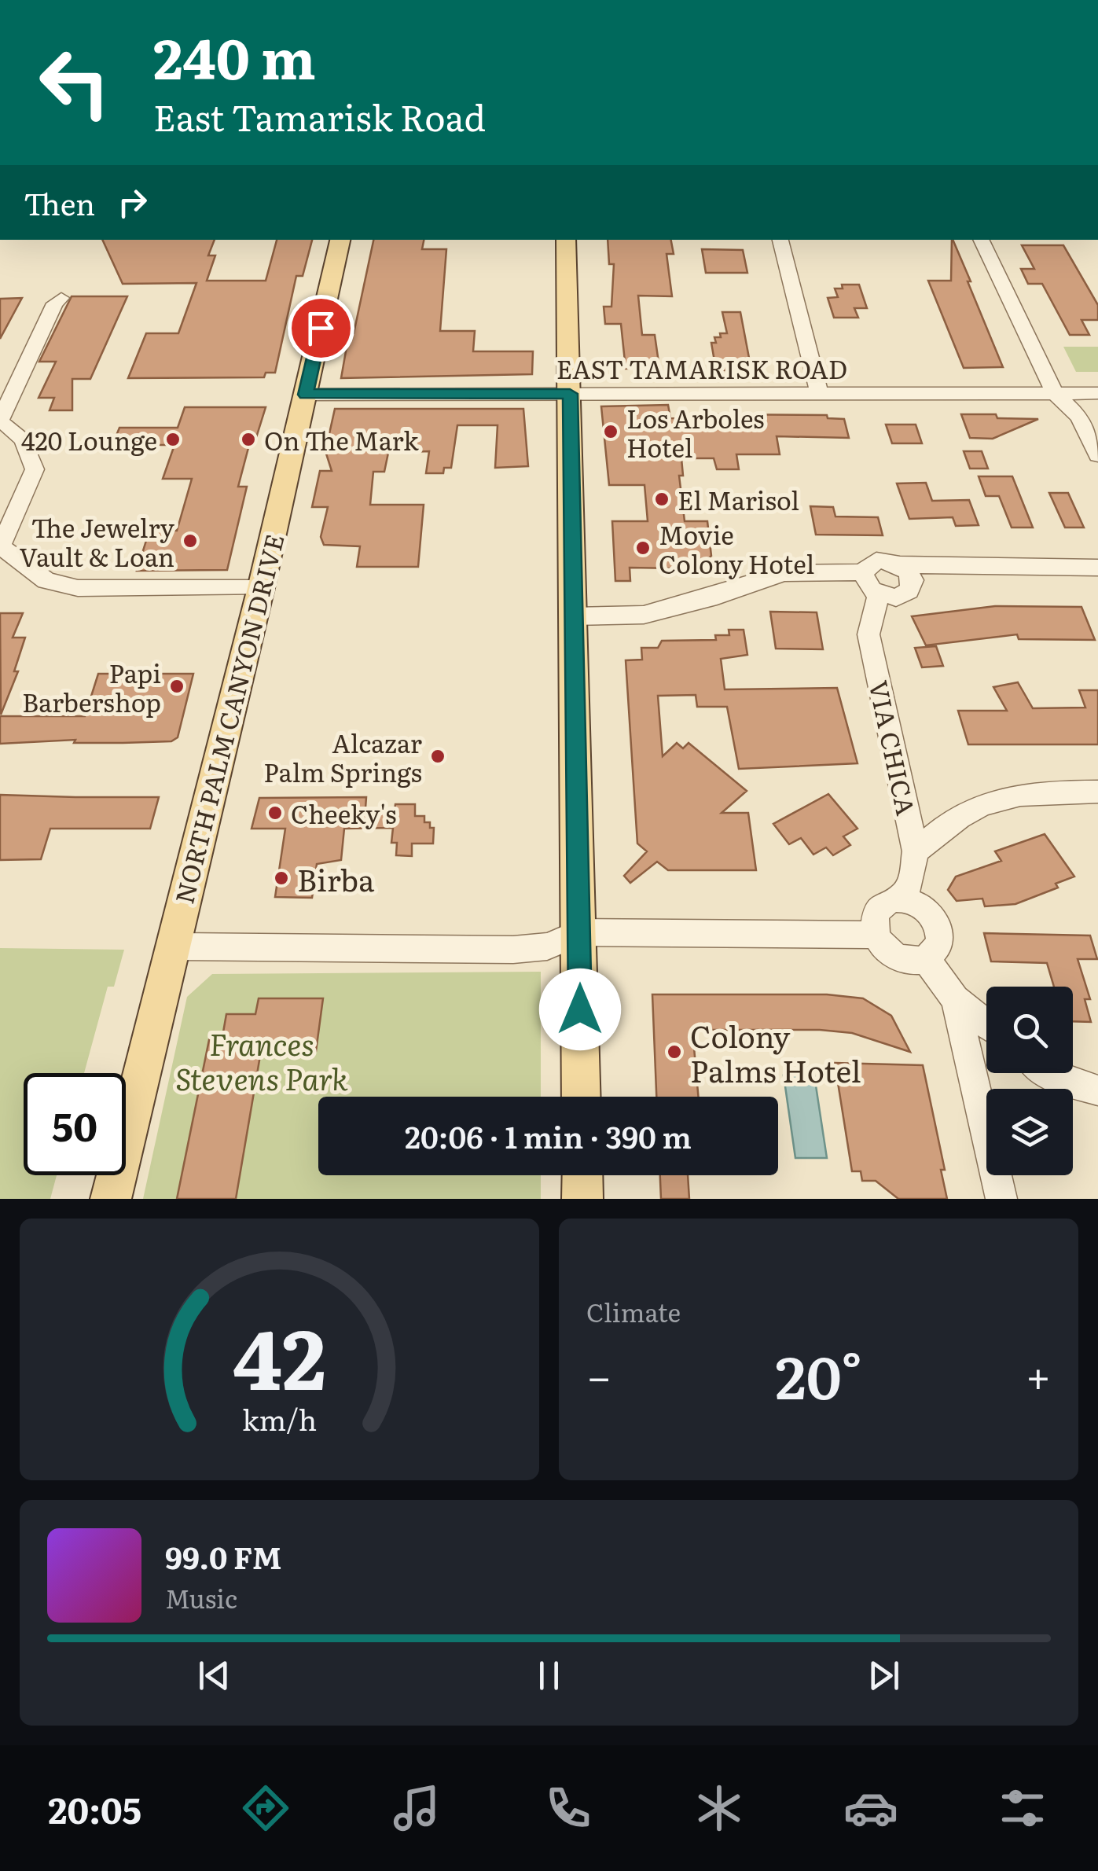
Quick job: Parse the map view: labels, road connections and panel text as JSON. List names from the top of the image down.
{
  "streets": {
    "main road": ["NORTH PALM CANYON DRIVE"],
    "street": ["EAST TAMARISK ROAD", "VIA CHICA"]
  },
  "crossings": [
    ["EAST TAMARISK ROAD", "NORTH PALM CANYON DRIVE"]
  ],
  "parks": ["Frances Stevens Park"],
  "places": [
    "Los Arboles Hotel",
    "420 Lounge",
    "On The Mark",
    "El Marisol",
    "The Jewelry Vault & Loan",
    "Movie Colony Hotel",
    "Papi Barbershop",
    "Alcazar Palm Springs",
    "Cheeky's",
    "Birba",
    "Colony Palms Hotel"
  ],
  "page": {
    "turn": ["240 m", "East Tamarisk Road"],
    "then": "Then",
    "limit": "50",
    "trip": "20:06 · 1 min · 390 m",
    "tile": "Climate",
    "heat": ["−", "20°", "+"],
    "song": ["99.0 FM", "Music"],
    "tabs": "20:05",
    "gauge": ["42", "km/h"]
  }
}
